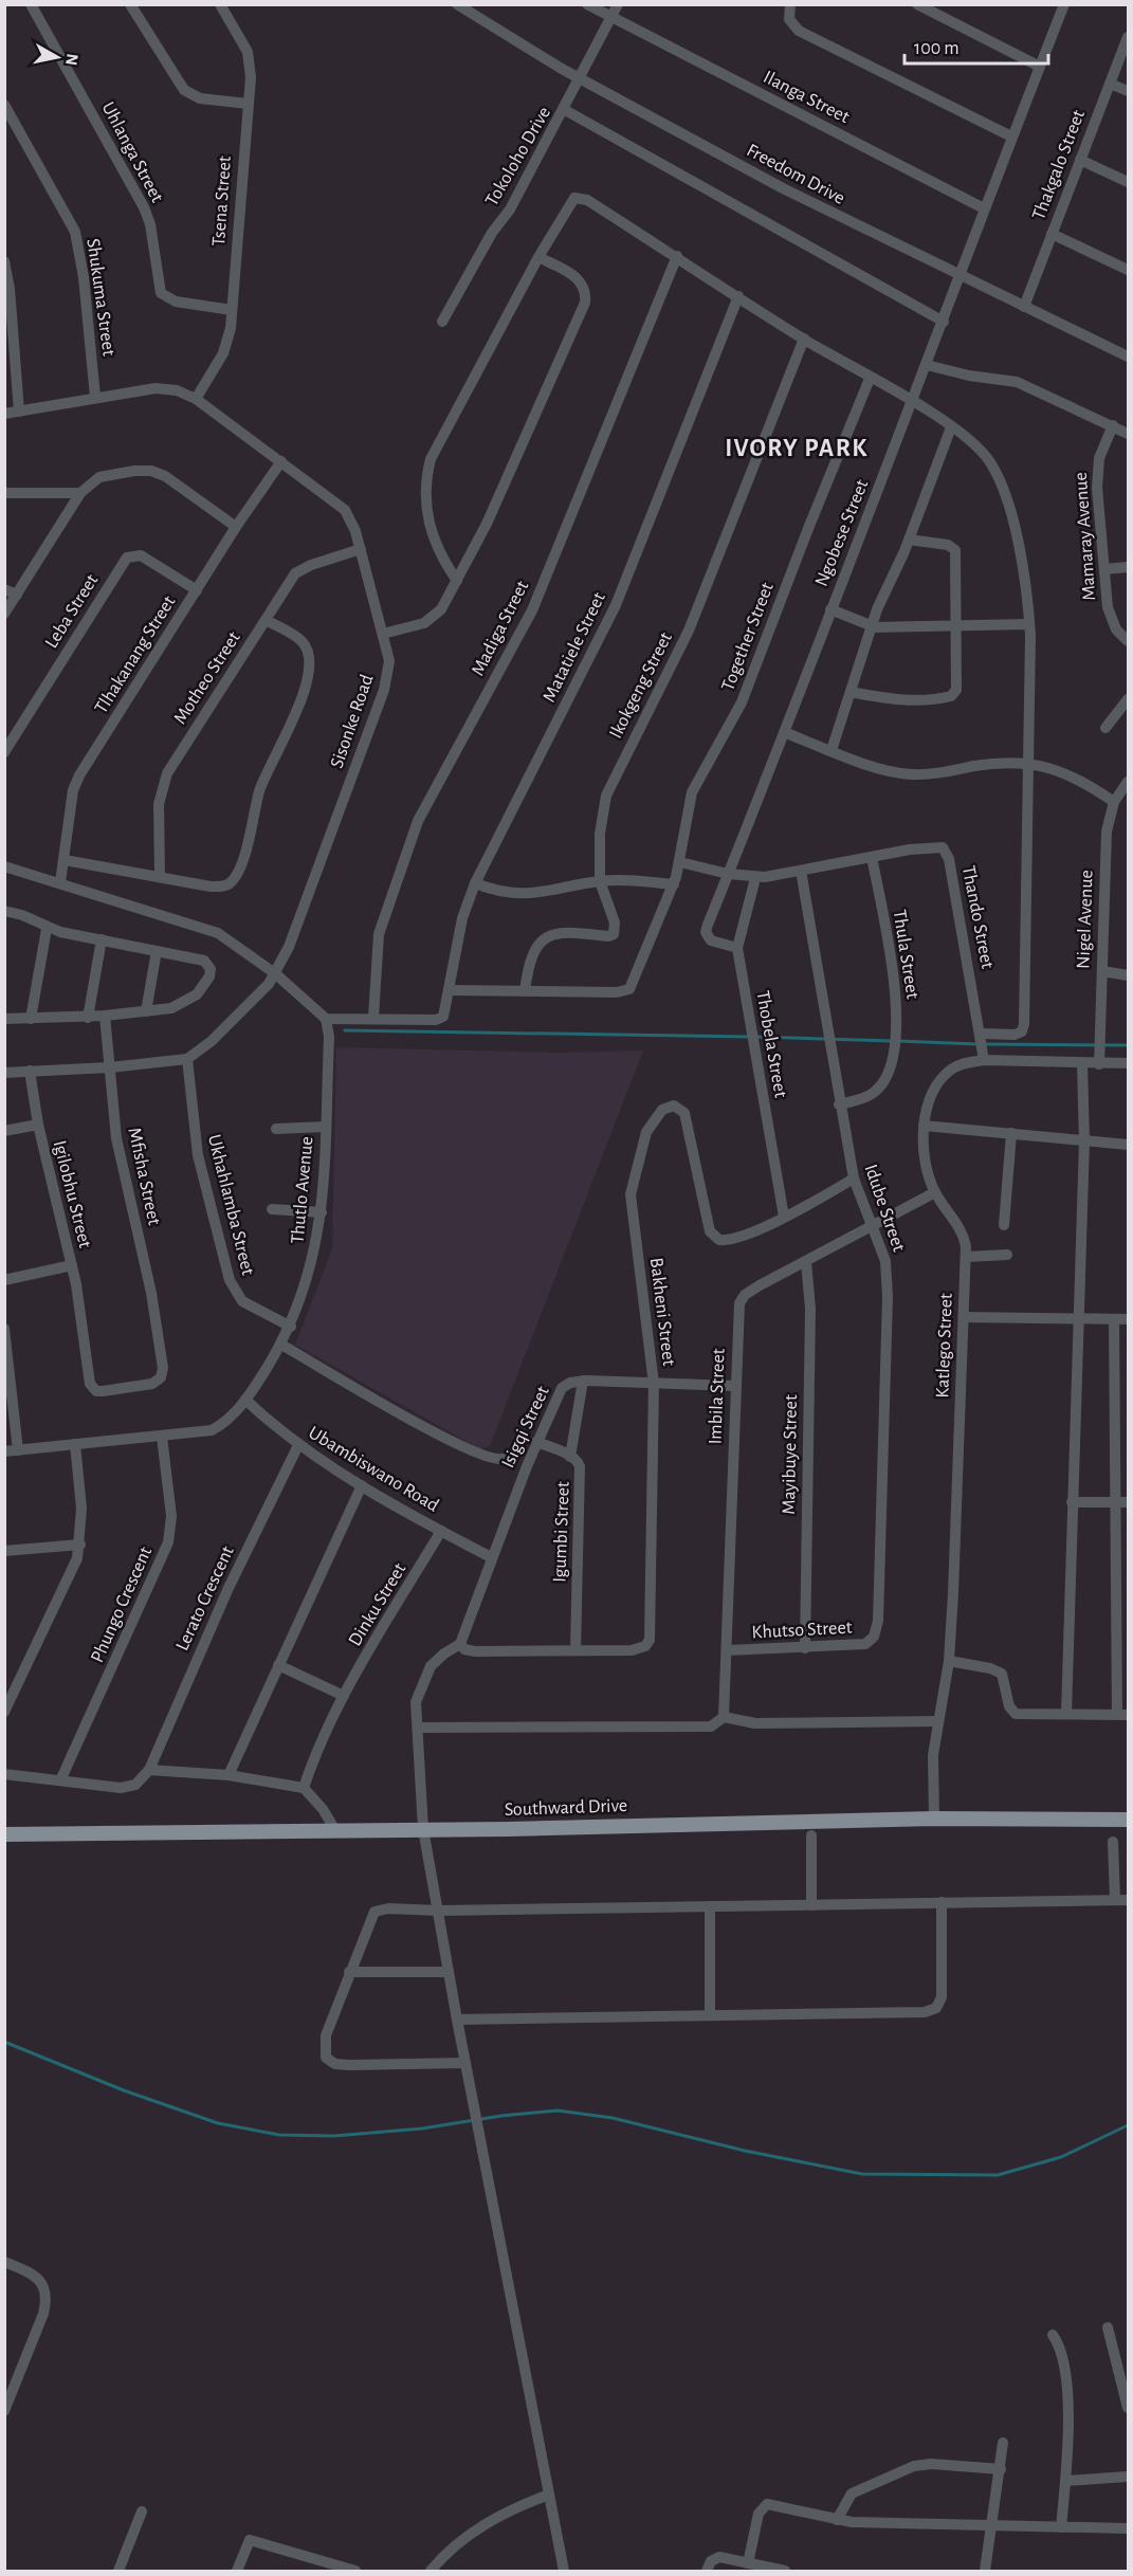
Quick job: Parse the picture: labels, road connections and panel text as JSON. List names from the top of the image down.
{
  "streets": {
    "main road": ["Southward Drive"],
    "street": [
      "Ilanga Street",
      "Uhlanga Street",
      "Tokoloho Drive",
      "Thakgalo Street",
      "Freedom Drive",
      "Tsena Street",
      "Shukuma Street",
      "Ngobese Street",
      "Mamaray Avenue",
      "Leba Street",
      "Madiga Street",
      "Together Street",
      "Matatiele Street",
      "Tlhakanang Street",
      "Motheo Street",
      "Ikokgeng Street",
      "Sisonke Road",
      "Thando Street",
      "Nigel Avenue",
      "Thula Street",
      "Thobela Street",
      "Mfisha Street",
      "Thutlo Avenue",
      "Igilobhu Street",
      "Ukhahlamba Street",
      "Idube Street",
      "Bakheni Street",
      "Katlego Street",
      "Imbila Street",
      "Isigqi Street",
      "Mayibuye Street",
      "Ubambiswano Road",
      "Igumbi Street",
      "Lerato Crescent",
      "Phungo Crescent",
      "Dinku Street",
      "Khutso Street"
    ]
  },
  "crossings": [
    ["Ilanga Street", "Tokoloho Drive"],
    ["Ilanga Street", "Ngobese Street"],
    ["Uhlanga Street", "Tsena Street"],
    ["Tokoloho Drive", "Freedom Drive"],
    ["Thakgalo Street", "Freedom Drive"],
    ["Freedom Drive", "Ngobese Street"],
    ["Tsena Street", "Sisonke Road"],
    ["Shukuma Street", "Sisonke Road"],
    ["Ngobese Street", "Thando Street"],
    ["Ngobese Street", "Thobela Street"],
    ["Leba Street", "Tlhakanang Street"],
    ["Madiga Street", "Matatiele Street"],
    ["Together Street", "Ikokgeng Street"],
    ["Tlhakanang Street", "Sisonke Road"],
    ["Motheo Street", "Sisonke Road"],
    ["Sisonke Road", "Ukhahlamba Street"],
    ["Thando Street", "Thula Street"],
    ["Thando Street", "Thobela Street"],
    ["Thando Street", "Idube Street"],
    ["Thando Street", "Katlego Street"],
    ["Nigel Avenue", "Katlego Street"],
    ["Thula Street", "Idube Street"],
    ["Thobela Street", "Bakheni Street"],
    ["Mfisha Street", "Igilobhu Street"],
    ["Thutlo Avenue", "Ukhahlamba Street"],
    ["Thutlo Avenue", "Ubambiswano Road"],
    ["Thutlo Avenue", "Phungo Crescent"],
    ["Idube Street", "Bakheni Street"],
    ["Idube Street", "Imbila Street"],
    ["Idube Street", "Khutso Street"],
    ["Bakheni Street", "Isigqi Street"],
    ["Bakheni Street", "Igumbi Street"],
    ["Katlego Street", "Imbila Street"],
    ["Katlego Street", "Southward Drive"],
    ["Imbila Street", "Mayibuye Street"],
    ["Imbila Street", "Khutso Street"],
    ["Isigqi Street", "Ubambiswano Road"],
    ["Isigqi Street", "Igumbi Street"],
    ["Mayibuye Street", "Khutso Street"],
    ["Ubambiswano Road", "Lerato Crescent"],
    ["Ubambiswano Road", "Dinku Street"]
  ],
  "districts": ["IVORY PARK"],
  "scale_bar": "100 m",
  "north": "right"
}
